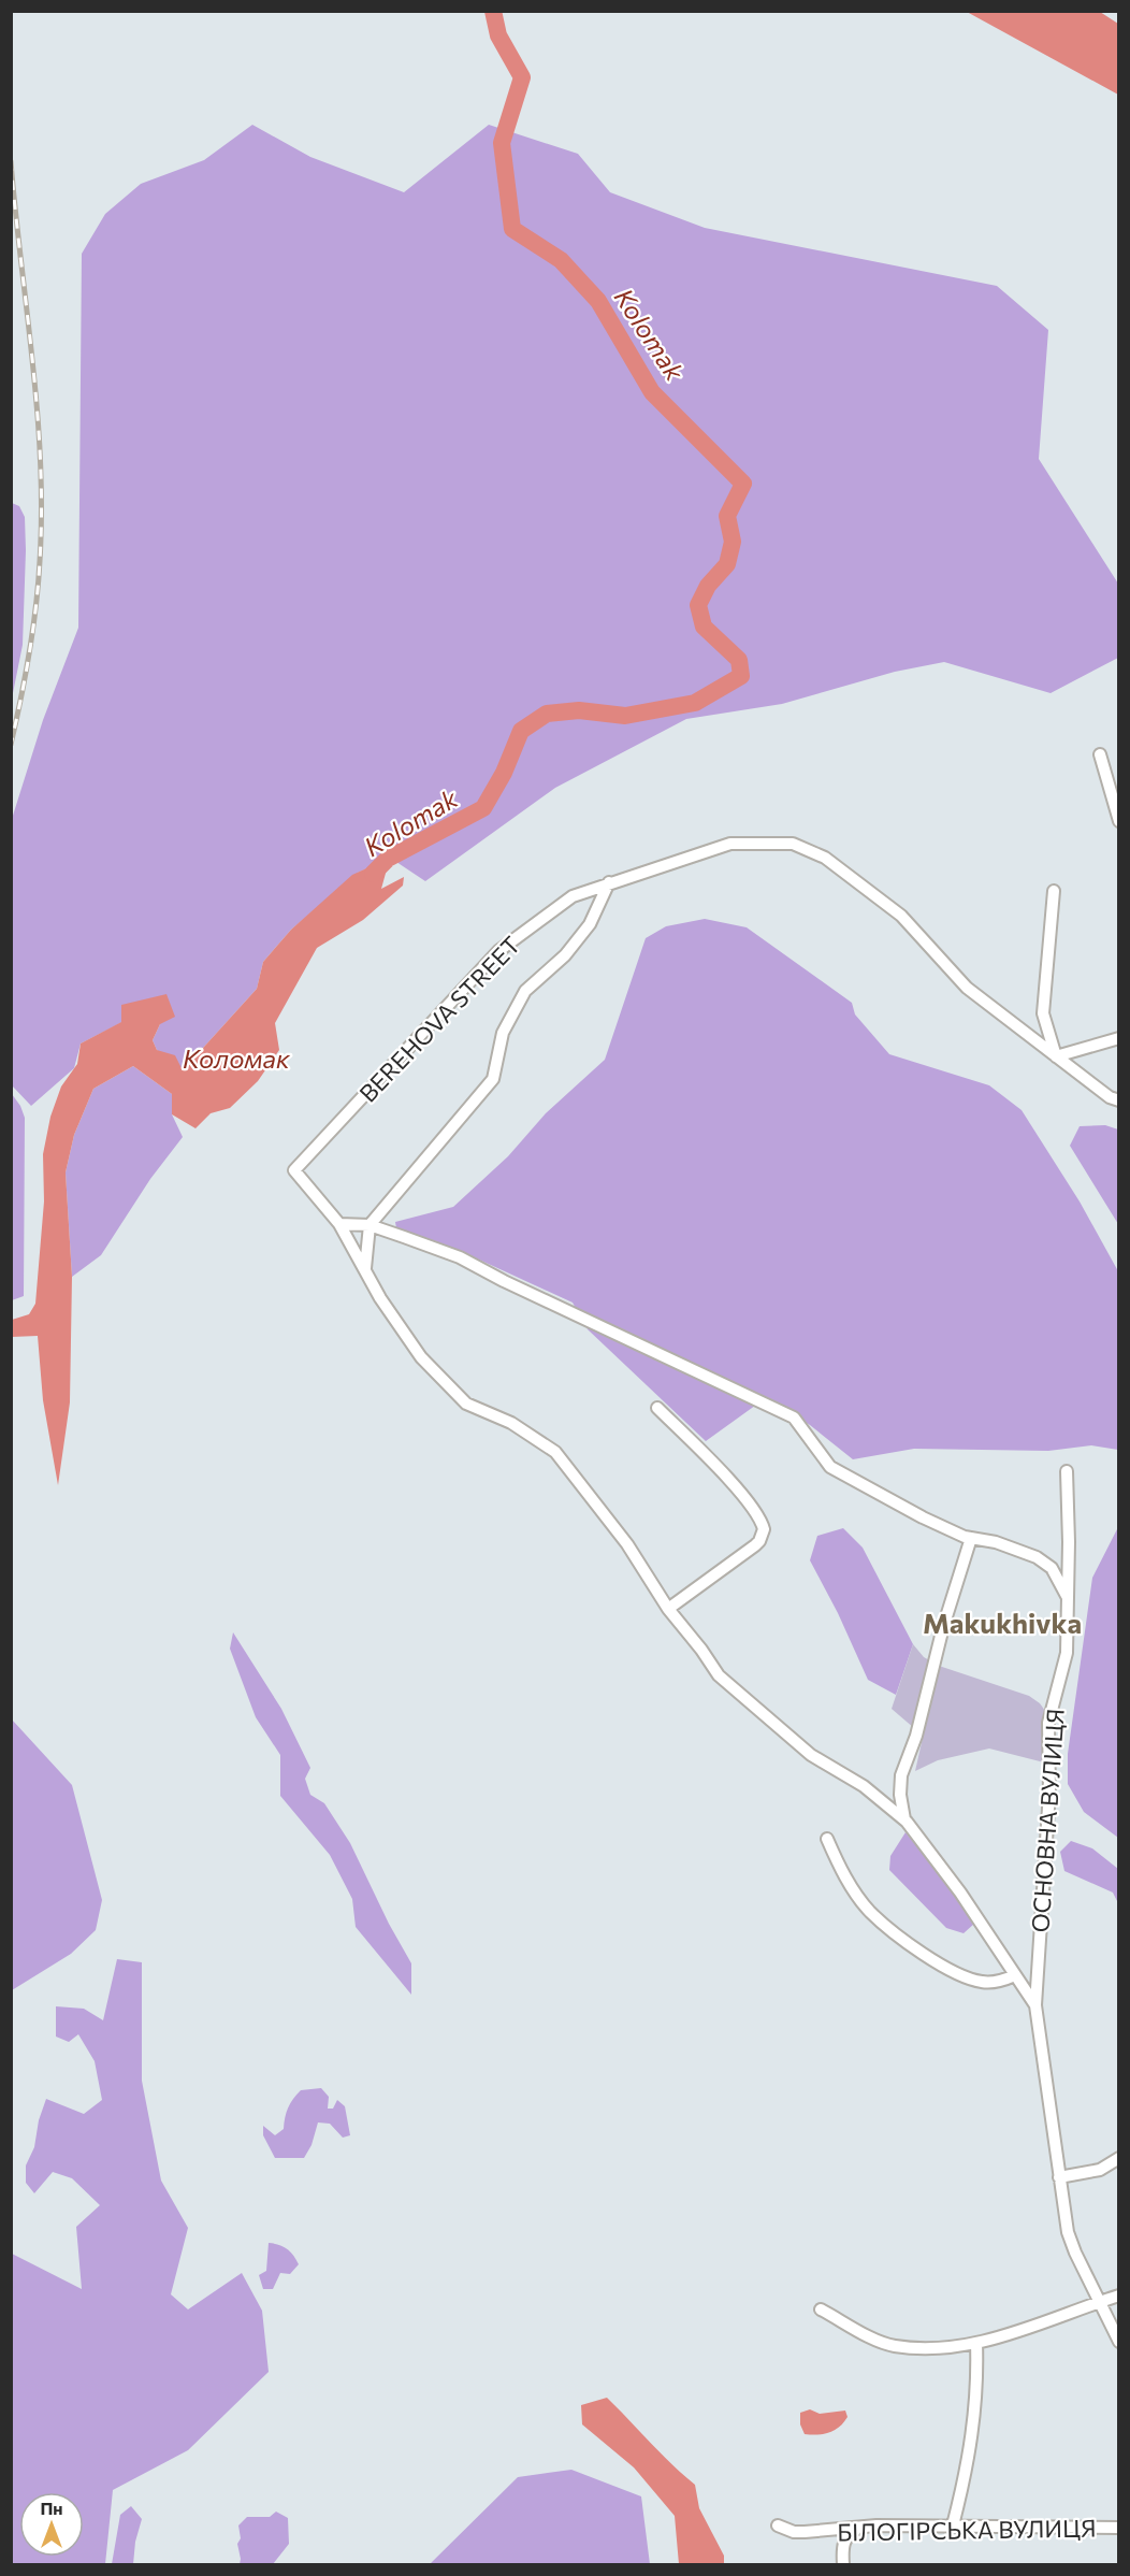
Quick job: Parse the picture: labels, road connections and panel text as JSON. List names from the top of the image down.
{
  "streets": {
    "street": ["BEREHOVA STREET", "ОСНОВНА ВУЛИЦЯ", "БІЛОГІРСЬКА ВУЛИЦЯ"]
  },
  "districts": ["Makukhivka"],
  "water": ["Kolomak", "Коломак"],
  "north": "top"
}
